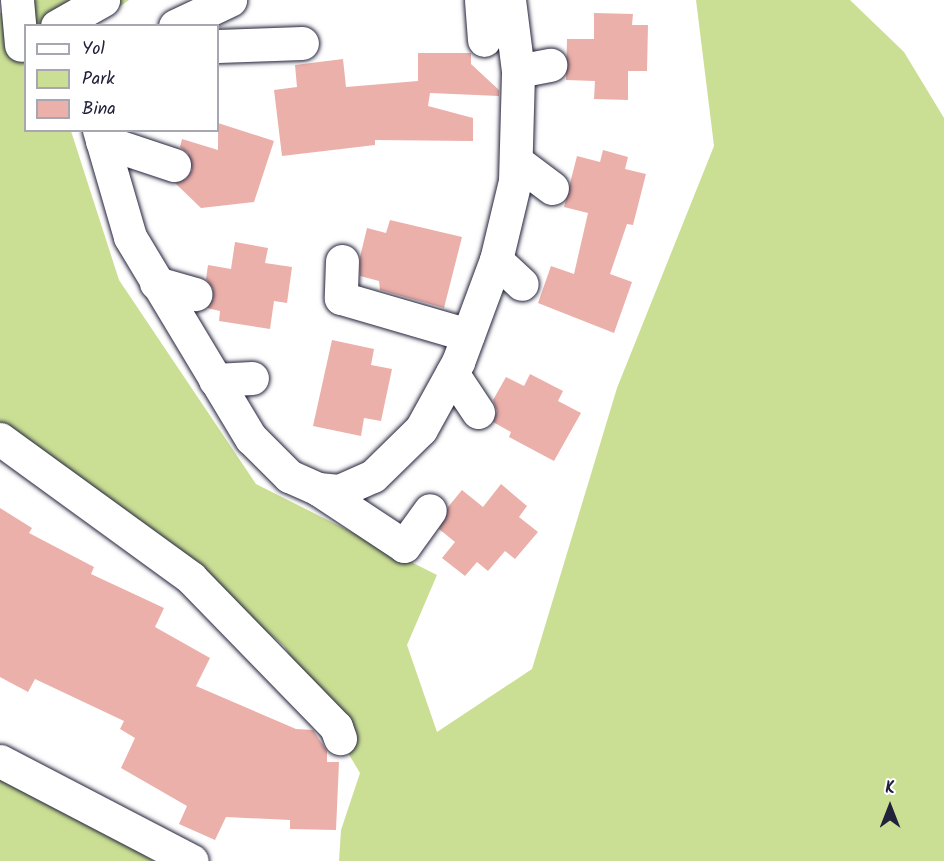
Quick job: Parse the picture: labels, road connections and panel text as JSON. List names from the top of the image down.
{
  "legend": ["Yol", "Park", "Bina"],
  "north": "top"
}
